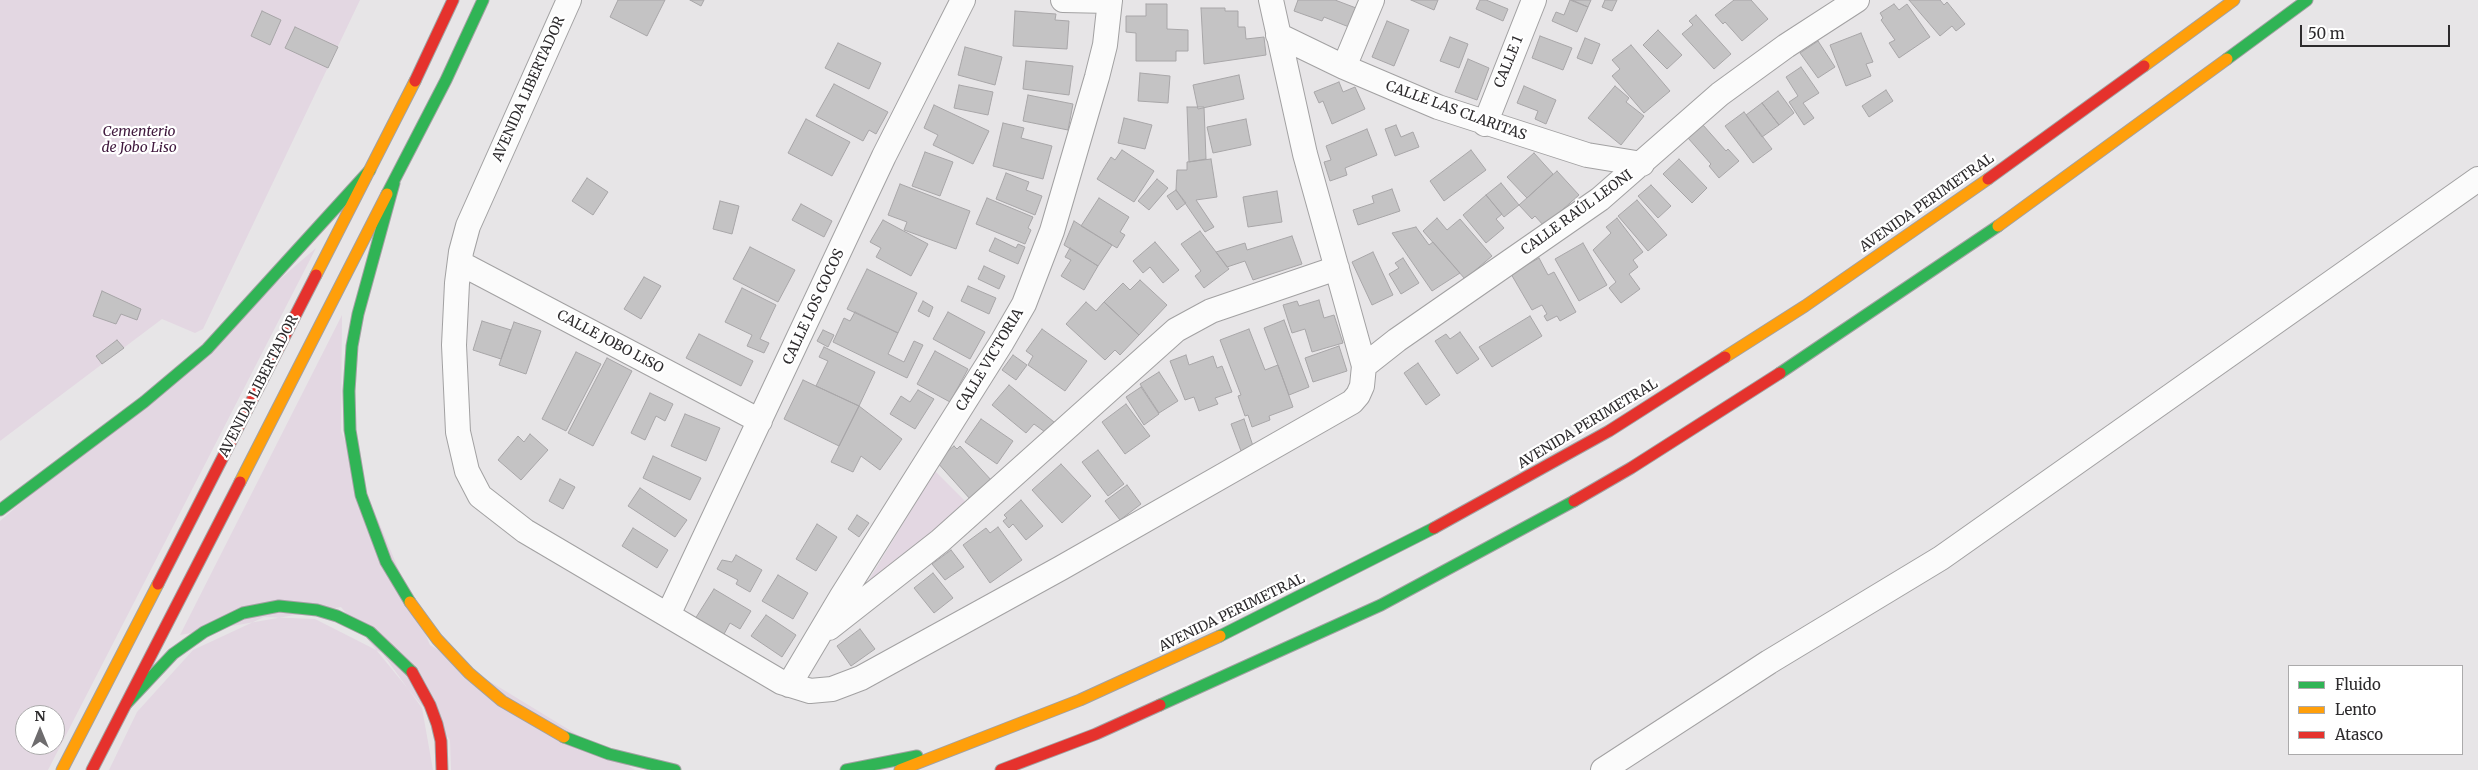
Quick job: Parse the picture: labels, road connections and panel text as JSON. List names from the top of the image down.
{
  "streets": {
    "main road": ["AVENIDA LIBERTADOR", "AVENIDA PERIMETRAL"],
    "street": [
      "CALLE 1",
      "CALLE LAS CLARITAS",
      "CALLE RAÚL LEONI",
      "CALLE LOS COCOS",
      "CALLE JOBO LISO",
      "CALLE VICTORIA"
    ]
  },
  "crossings": [
    ["CALLE 1", "CALLE LAS CLARITAS"],
    ["AVENIDA LIBERTADOR", "CALLE RAÚL LEONI"],
    ["AVENIDA LIBERTADOR", "CALLE LOS COCOS"],
    ["AVENIDA LIBERTADOR", "CALLE JOBO LISO"],
    ["AVENIDA LIBERTADOR", "CALLE VICTORIA"],
    ["CALLE LAS CLARITAS", "CALLE RAÚL LEONI"],
    ["CALLE LOS COCOS", "CALLE JOBO LISO"]
  ],
  "parks": ["Cementerio de Jobo Liso"],
  "legend": ["Fluido", "Lento", "Atasco"],
  "scale_bar": "50 m",
  "north": "top"
}
